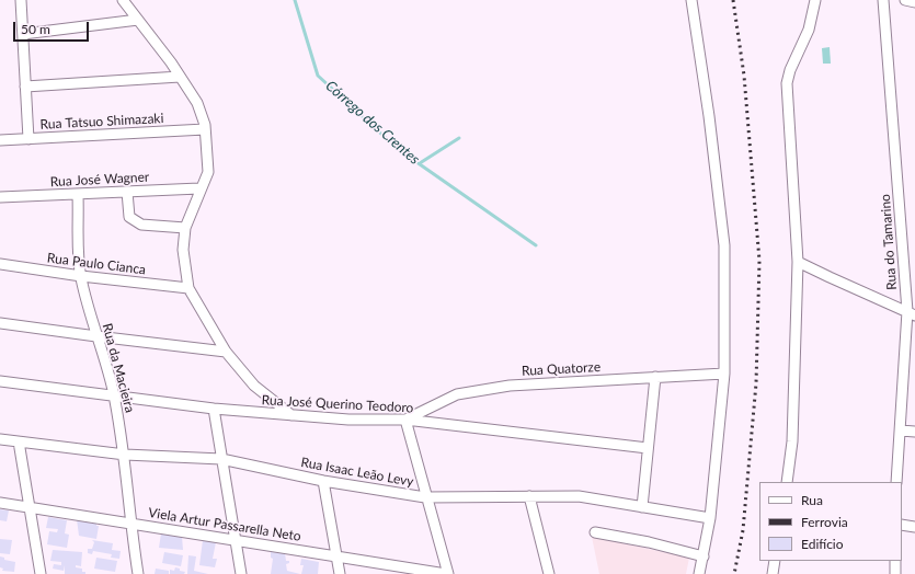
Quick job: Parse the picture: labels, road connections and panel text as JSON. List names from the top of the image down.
{
  "streets": {
    "street": [
      "Rua Tatsuo Shimazaki",
      "Rua José Wagner",
      "Rua do Tamarino",
      "Rua Paulo Cianca",
      "Rua da Macieira",
      "Rua Quatorze",
      "Rua José Querino Teodoro",
      "Rua Isaac Leão Levy",
      "Viela Artur Passarella Neto"
    ]
  },
  "crossings": [
    ["Rua José Wagner", "Rua da Macieira"],
    ["Rua Paulo Cianca", "Rua da Macieira"],
    ["Rua da Macieira", "Rua José Querino Teodoro"],
    ["Rua da Macieira", "Rua Isaac Leão Levy"],
    ["Rua da Macieira", "Viela Artur Passarella Neto"],
    ["Rua Quatorze", "Rua José Querino Teodoro"]
  ],
  "water": ["Córrego dos Crentes"],
  "legend": ["Rua", "Ferrovia", "Edifício"],
  "scale_bar": "50 m"
}
